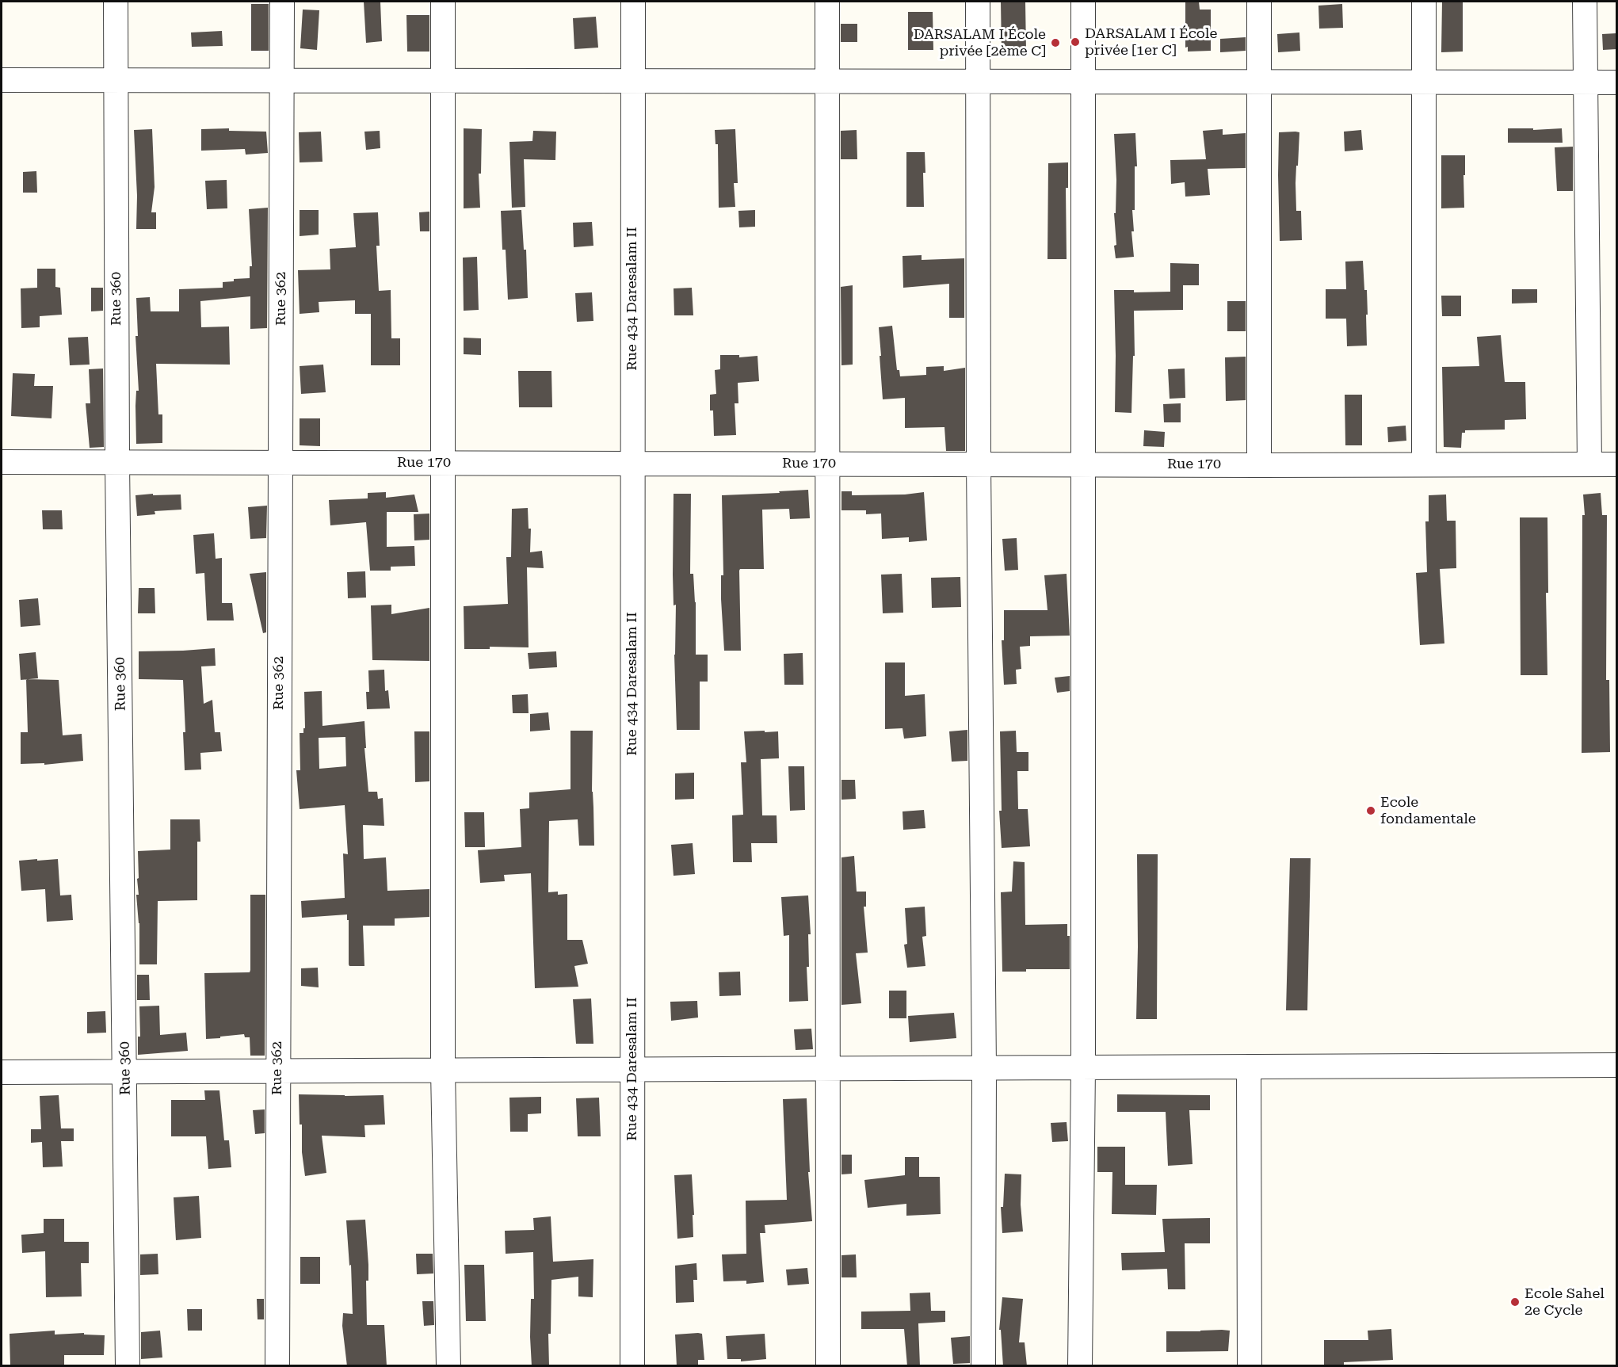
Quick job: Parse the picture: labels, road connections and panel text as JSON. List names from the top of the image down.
{
  "streets": {
    "street": [
      "Rue 360",
      "Rue 362",
      "Rue 434 Daresalam II",
      "Rue 170"
    ]
  },
  "crossings": [
    ["Rue 360", "Rue 170"],
    ["Rue 362", "Rue 170"],
    ["Rue 434 Daresalam II", "Rue 170"]
  ],
  "places": [
    "DARSALAM I École privée [1er C]",
    "DARSALAM I École privée [2ème C]",
    "Ecole fondamentale",
    "Ecole Sahel 2e Cycle"
  ]
}
